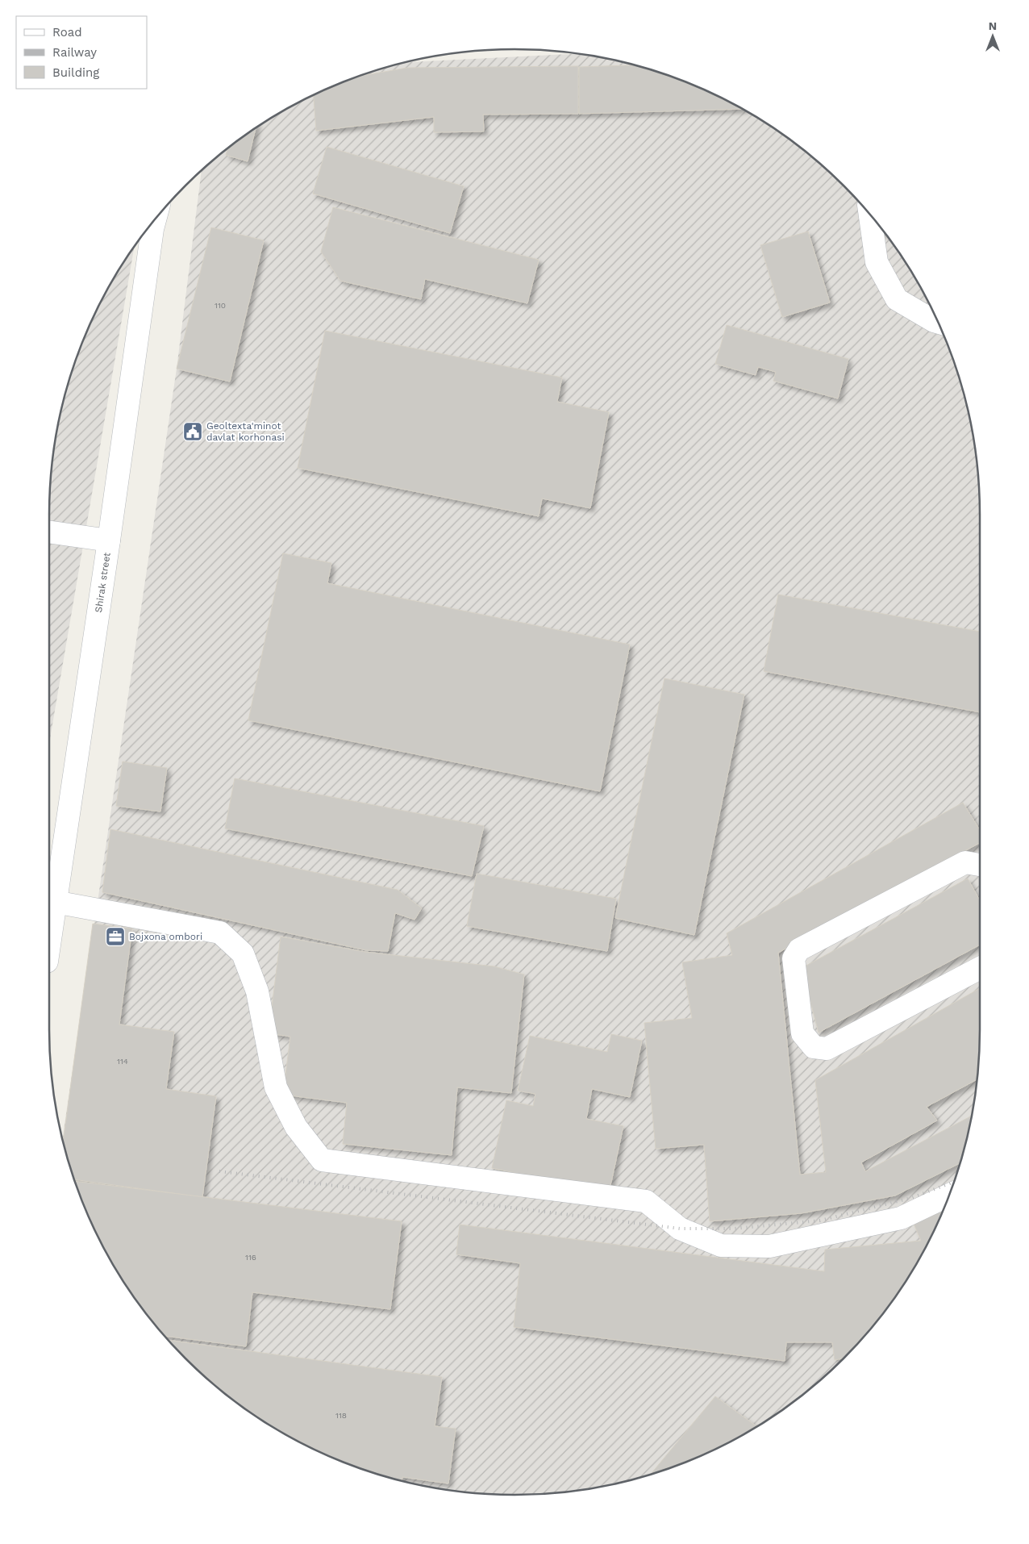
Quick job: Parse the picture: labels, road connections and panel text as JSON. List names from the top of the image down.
{
  "streets": {
    "street": ["Shirak street"]
  },
  "places": {
    "public building": ["Geoltexta'minot davlat korhonasi"],
    "office": ["Bojxona ombori"]
  },
  "house_numbers": [
    "110",
    "114",
    "116",
    "118"
  ],
  "legend": ["Road", "Railway", "Building"],
  "north": "top"
}
